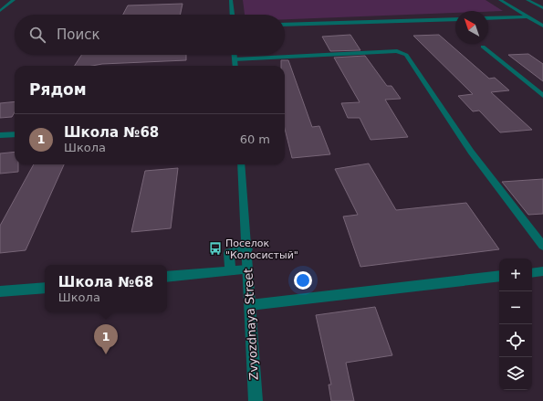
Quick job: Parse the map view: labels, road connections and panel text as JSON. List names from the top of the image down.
{
  "streets": {
    "street": ["Zvyozdnaya Street"]
  },
  "places": {
    "bus stop": ["Поселок \"Колосистый\""]
  },
  "north": "top left",
  "page": {
    "search": "Поиск",
    "heading": "Рядом",
    "list": [
      {
        "mark": "1",
        "name": "Школа №68",
        "note": "Школа",
        "value": "60 m"
      }
    ],
    "map_buttons": ["+", "−"],
    "popup": ["Школа №68", "Школа"],
    "pins": "1"
  }
}
